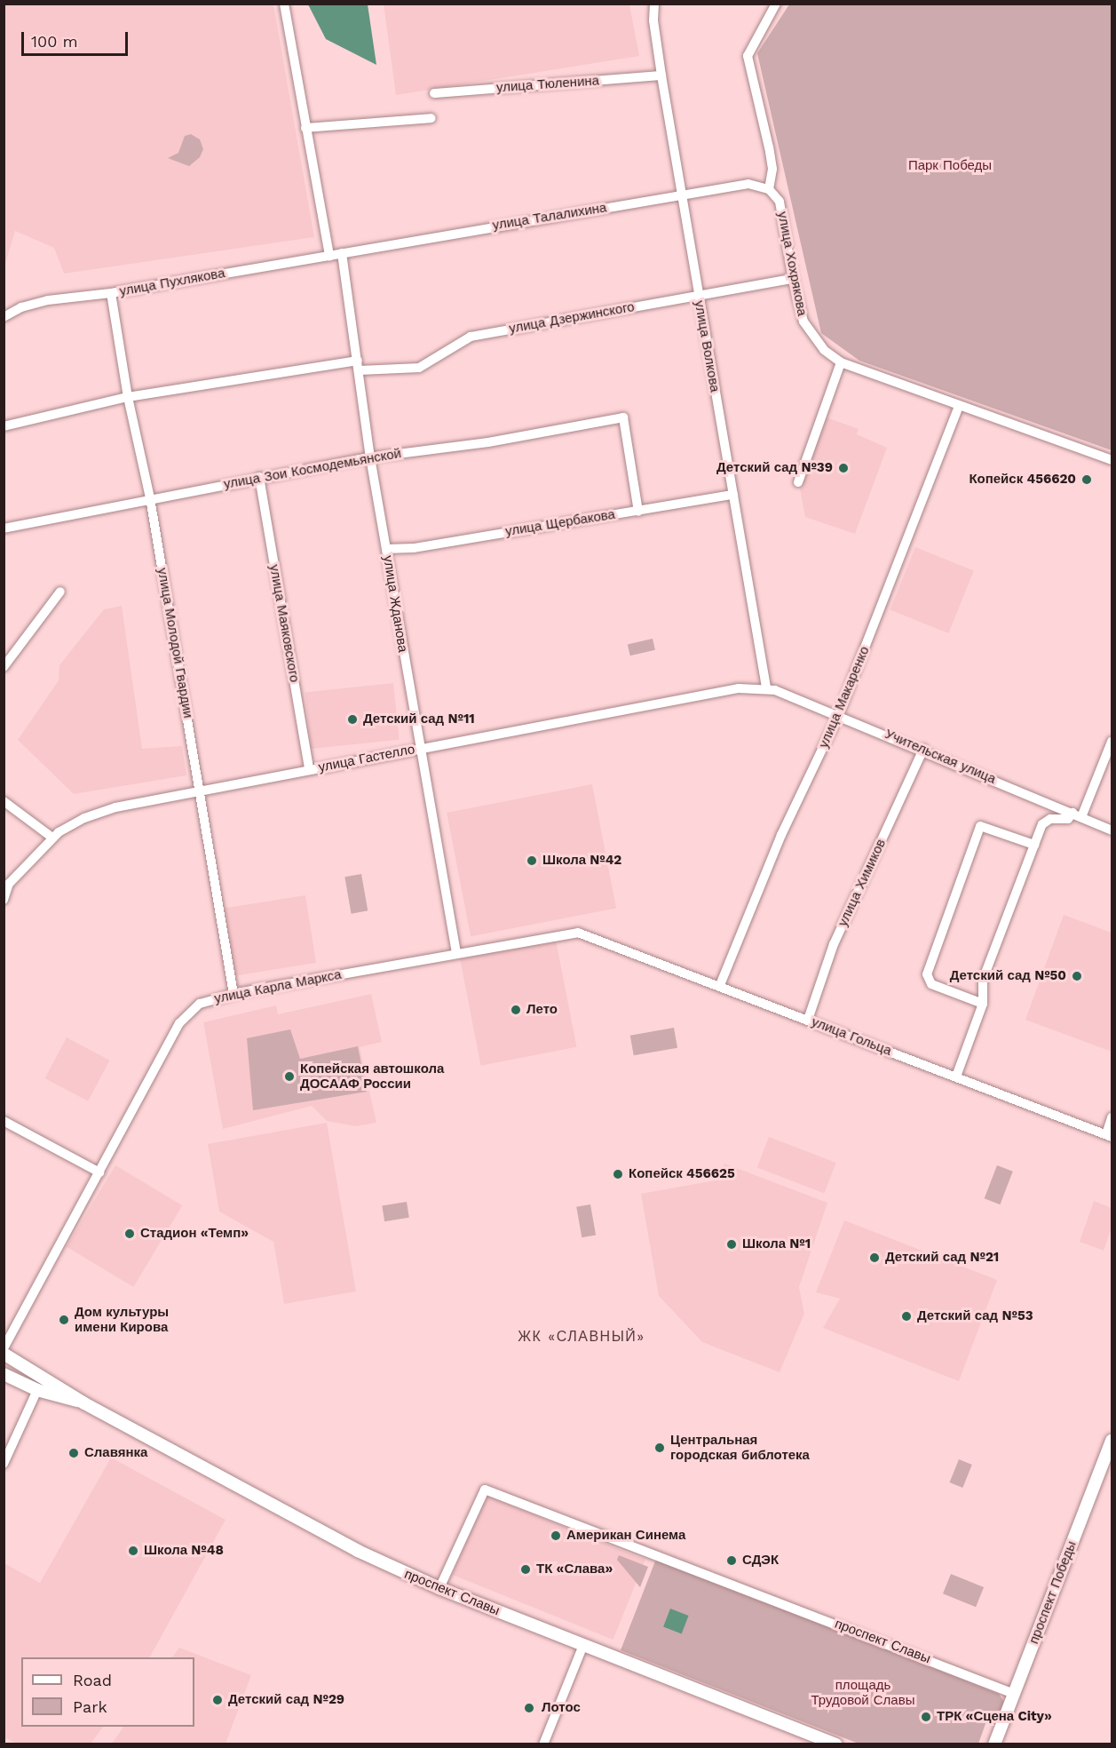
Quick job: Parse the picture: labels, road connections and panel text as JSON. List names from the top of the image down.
{
  "streets": {
    "main road": ["проспект Славы", "проспект Победы"],
    "street": [
      "улица Тюленина",
      "улица Талалихина",
      "улица Хохрякова",
      "улица Пухлякова",
      "улица Дзержинского",
      "улица Волкова",
      "улица Зои Космодемьянской",
      "улица Щербакова",
      "улица Жданова",
      "улица Маяковского",
      "улица Молодой Гвардии",
      "улица Макаренко",
      "Учительская улица",
      "улица Гастелло",
      "улица Химиков",
      "улица Карла Маркса",
      "улица Гольца"
    ]
  },
  "crossings": [
    ["улица Тюленина", "улица Волкова"],
    ["улица Талалихина", "улица Хохрякова"],
    ["улица Талалихина", "улица Пухлякова"],
    ["улица Талалихина", "улица Волкова"],
    ["улица Талалихина", "улица Жданова"],
    ["улица Хохрякова", "улица Дзержинского"],
    ["улица Хохрякова", "улица Макаренко"],
    ["улица Пухлякова", "улица Молодой Гвардии"],
    ["улица Дзержинского", "улица Волкова"],
    ["улица Дзержинского", "улица Жданова"],
    ["улица Дзержинского", "улица Молодой Гвардии"],
    ["улица Волкова", "улица Щербакова"],
    ["улица Волкова", "Учительская улица"],
    ["улица Волкова", "улица Гастелло"],
    ["улица Зои Космодемьянской", "улица Щербакова"],
    ["улица Зои Космодемьянской", "улица Жданова"],
    ["улица Зои Космодемьянской", "улица Маяковского"],
    ["улица Зои Космодемьянской", "улица Молодой Гвардии"],
    ["улица Щербакова", "улица Жданова"],
    ["улица Жданова", "улица Гастелло"],
    ["улица Жданова", "улица Карла Маркса"],
    ["улица Маяковского", "улица Гастелло"],
    ["улица Молодой Гвардии", "улица Гастелло"],
    ["улица Молодой Гвардии", "улица Карла Маркса"],
    ["улица Макаренко", "Учительская улица"],
    ["улица Макаренко", "улица Гольца"],
    ["Учительская улица", "улица Гастелло"],
    ["Учительская улица", "улица Химиков"],
    ["улица Химиков", "улица Гольца"],
    ["улица Карла Маркса", "улица Гольца"],
    ["проспект Славы", "проспект Победы"]
  ],
  "districts": ["ЖК «СЛАВНЫЙ»"],
  "parks": ["Парк Победы", "площадь Трудовой Славы"],
  "places": [
    "Детский сад №39",
    "Копейск 456620",
    "Детский сад №11",
    "Школа №42",
    "Детский сад №50",
    "Лето",
    "Копейская автошкола ДОСААФ России",
    "Копейск 456625",
    "Стадион «Темп»",
    "Школа №1",
    "Детский сад №21",
    "Детский сад №53",
    "Дом культуры имени Кирова",
    "Центральная городская библотека",
    "Славянка",
    "Американ Синема",
    "Школа №48",
    "СДЭК",
    "ТК «Слава»",
    "Детский сад №29",
    "Лотос",
    "ТРК «Сцена City»"
  ],
  "legend": ["Road", "Park"],
  "scale_bar": "100 m"
}
